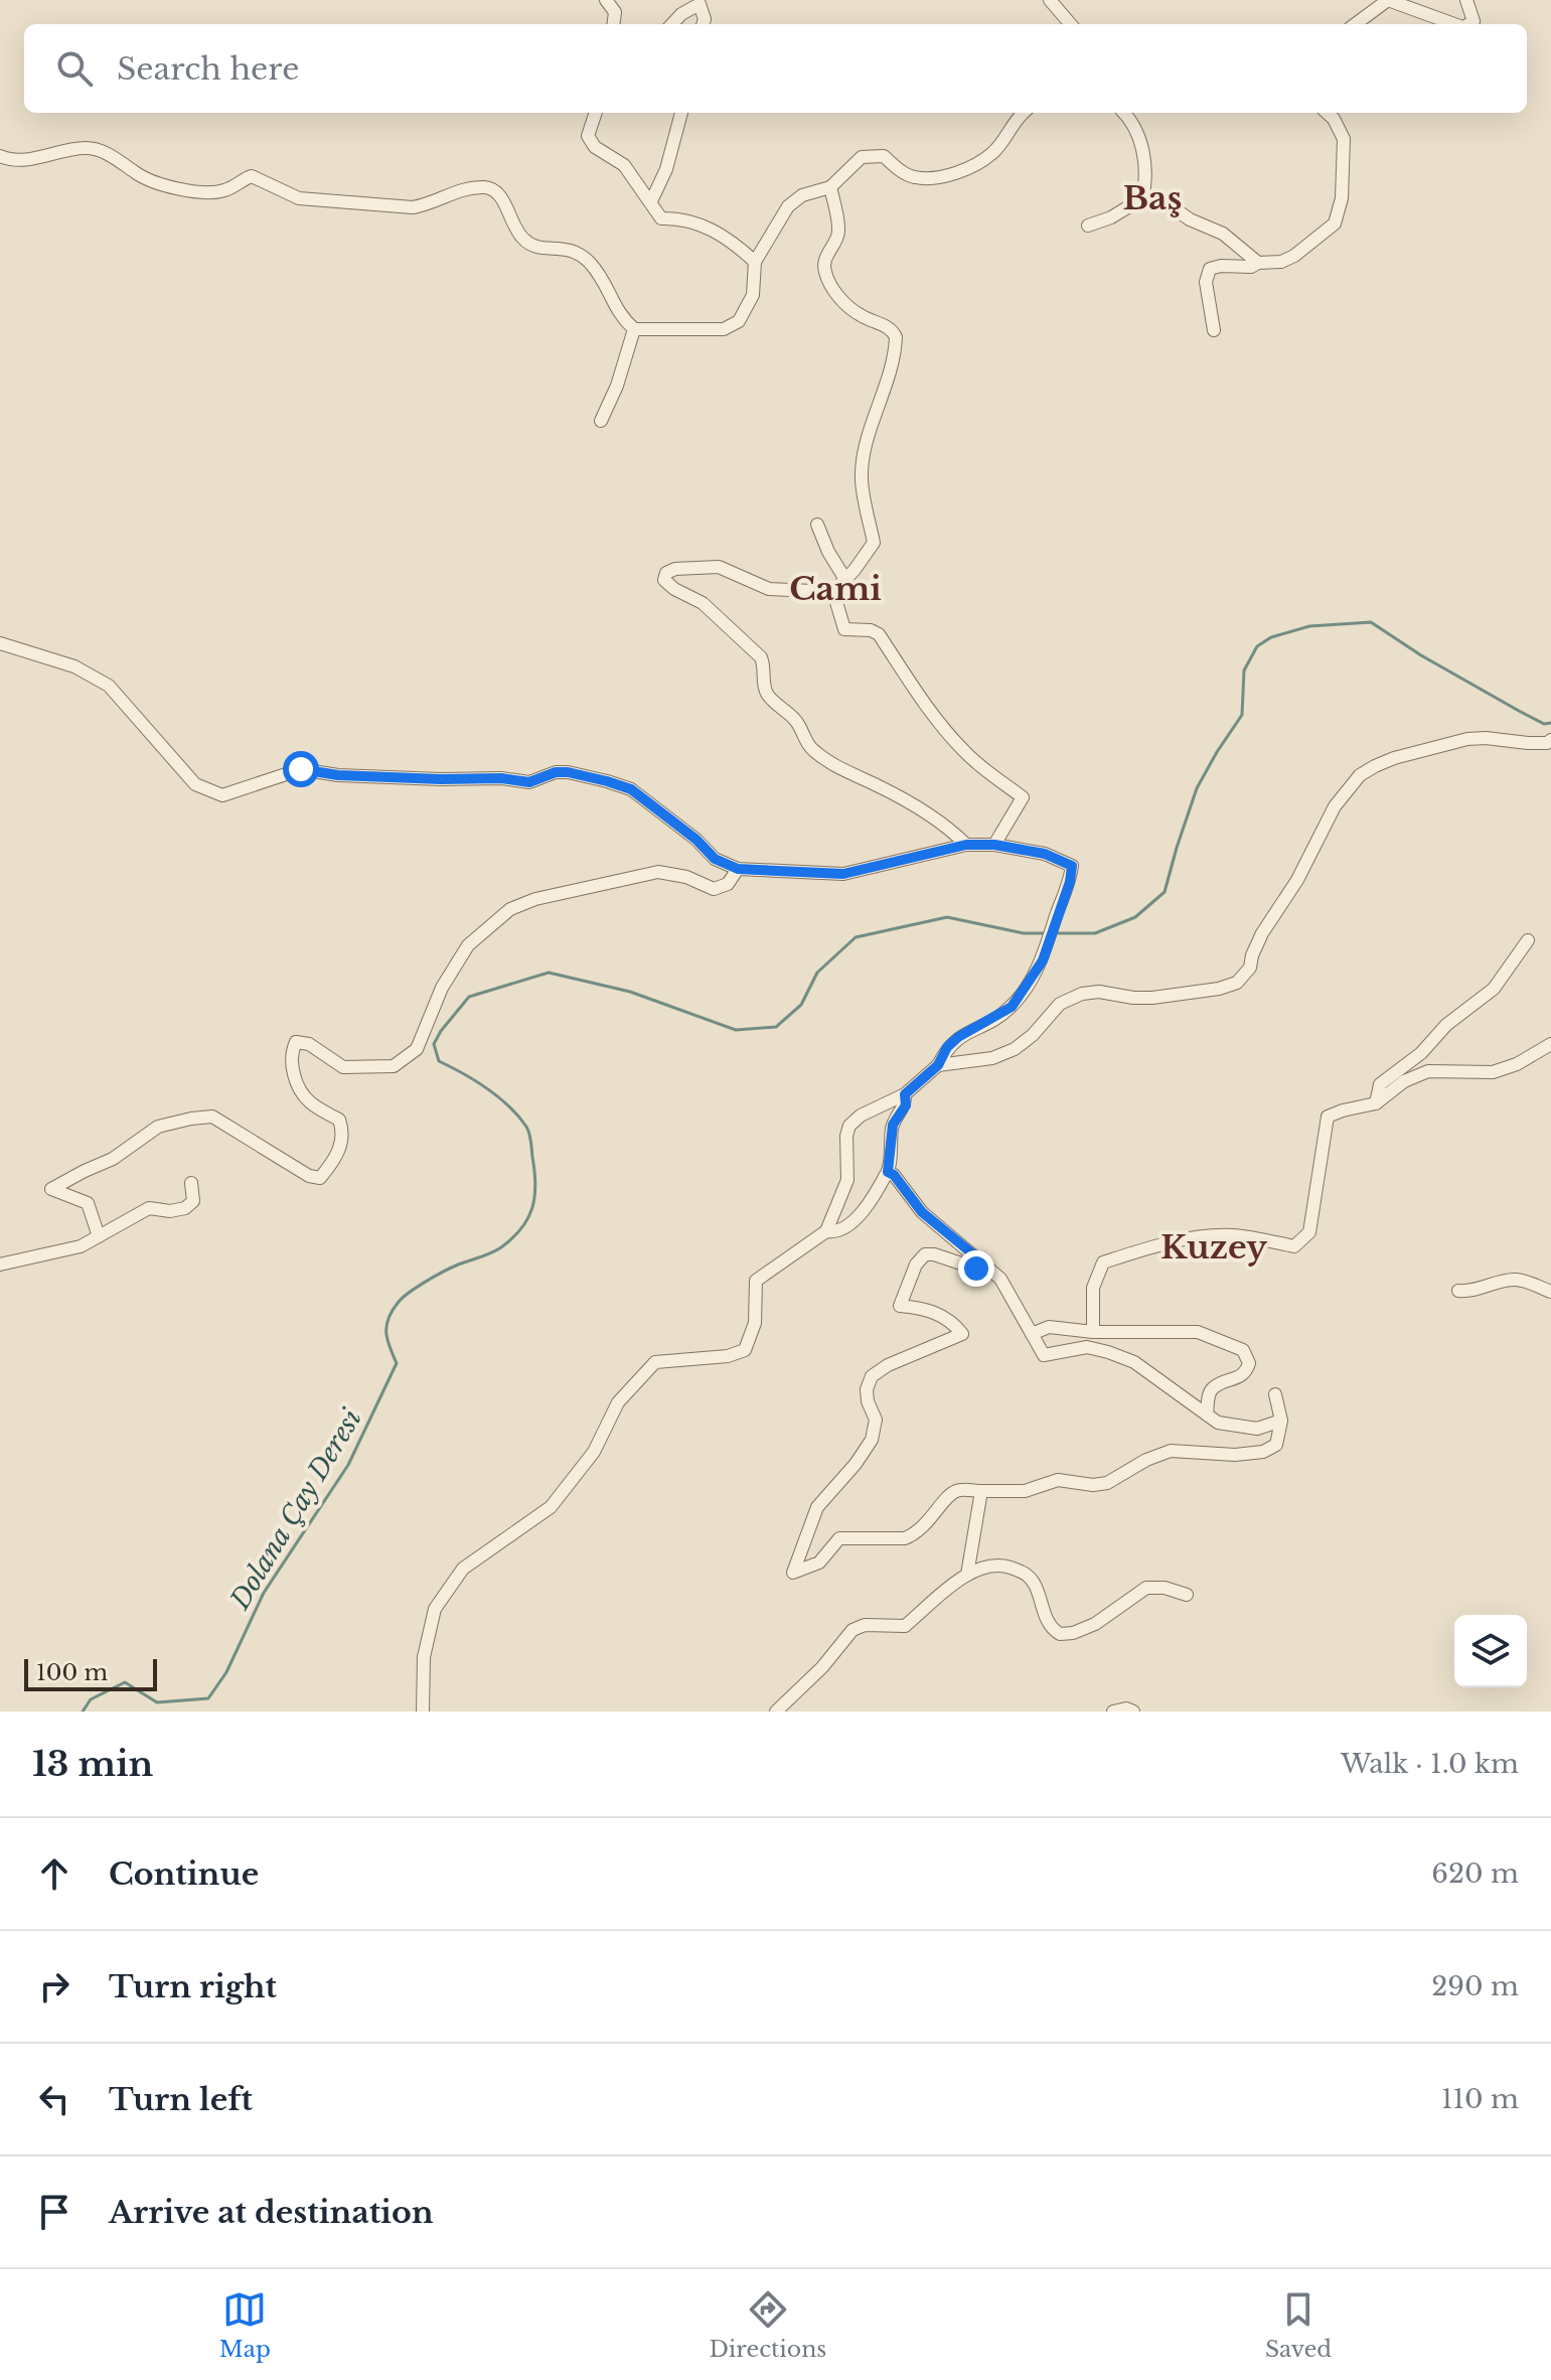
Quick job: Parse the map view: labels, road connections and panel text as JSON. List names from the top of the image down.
{
  "districts": ["Baş", "Cami", "Kuzey"],
  "water": ["Dolana Çay Deresi"],
  "scale_bar": "100 m",
  "page": {
    "search": "Search here",
    "scale": "100 m",
    "heading": ["13 min", "Walk · 1.0 km"],
    "list": [
      ["Continue", "620 m"],
      ["Turn right", "290 m"],
      ["Turn left", "110 m"],
      "Arrive at destination"
    ],
    "nav": ["Map", "Directions", "Saved"]
  }
}
